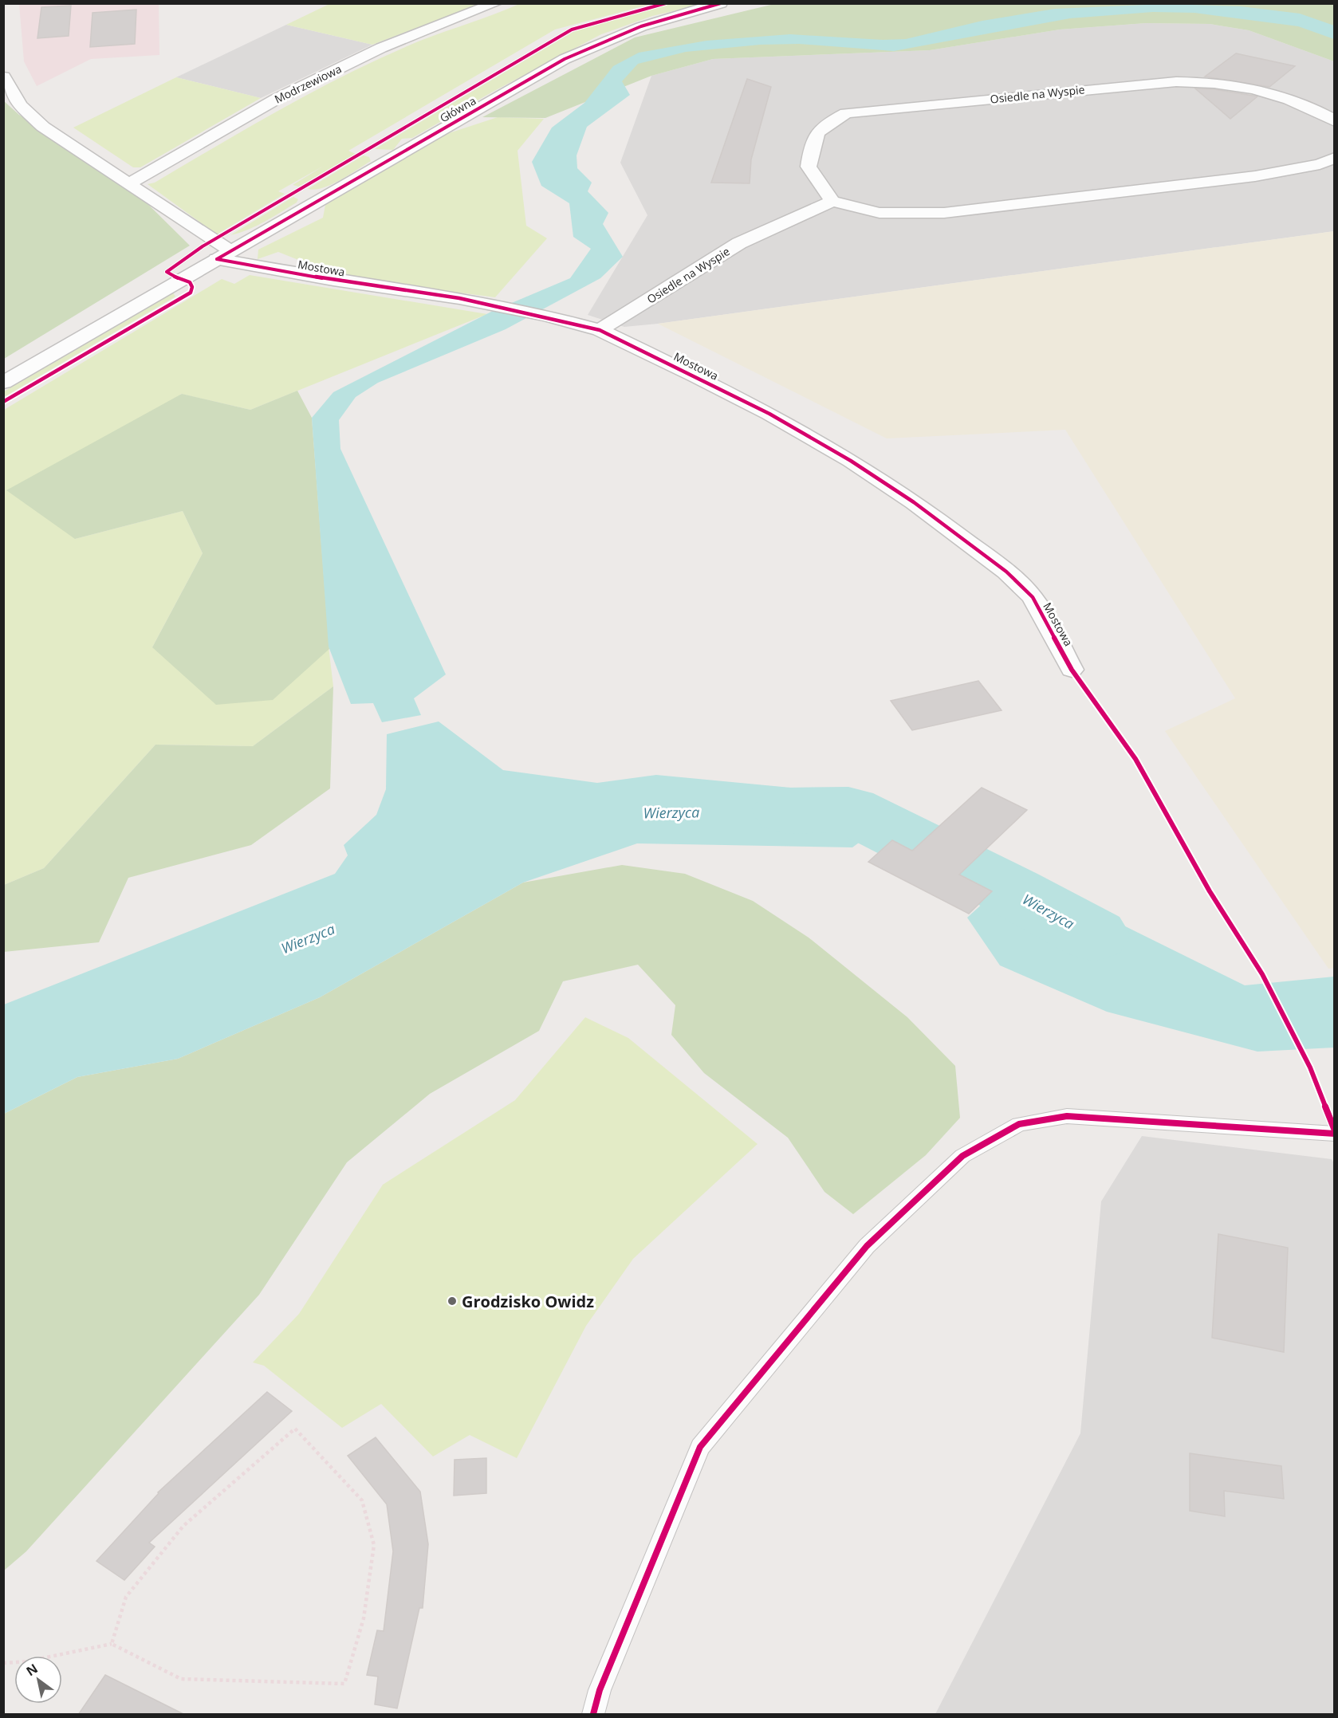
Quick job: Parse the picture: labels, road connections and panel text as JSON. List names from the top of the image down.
{
  "streets": {
    "street": [
      "Modrzewiowa",
      "Osiedle na Wyspie",
      "Główna",
      "Mostowa"
    ]
  },
  "crossings": [
    ["Osiedle na Wyspie", "Mostowa"],
    ["Główna", "Mostowa"]
  ],
  "water": ["Wierzyca"],
  "places": ["Grodzisko Owidz"],
  "north": "top left"
}
